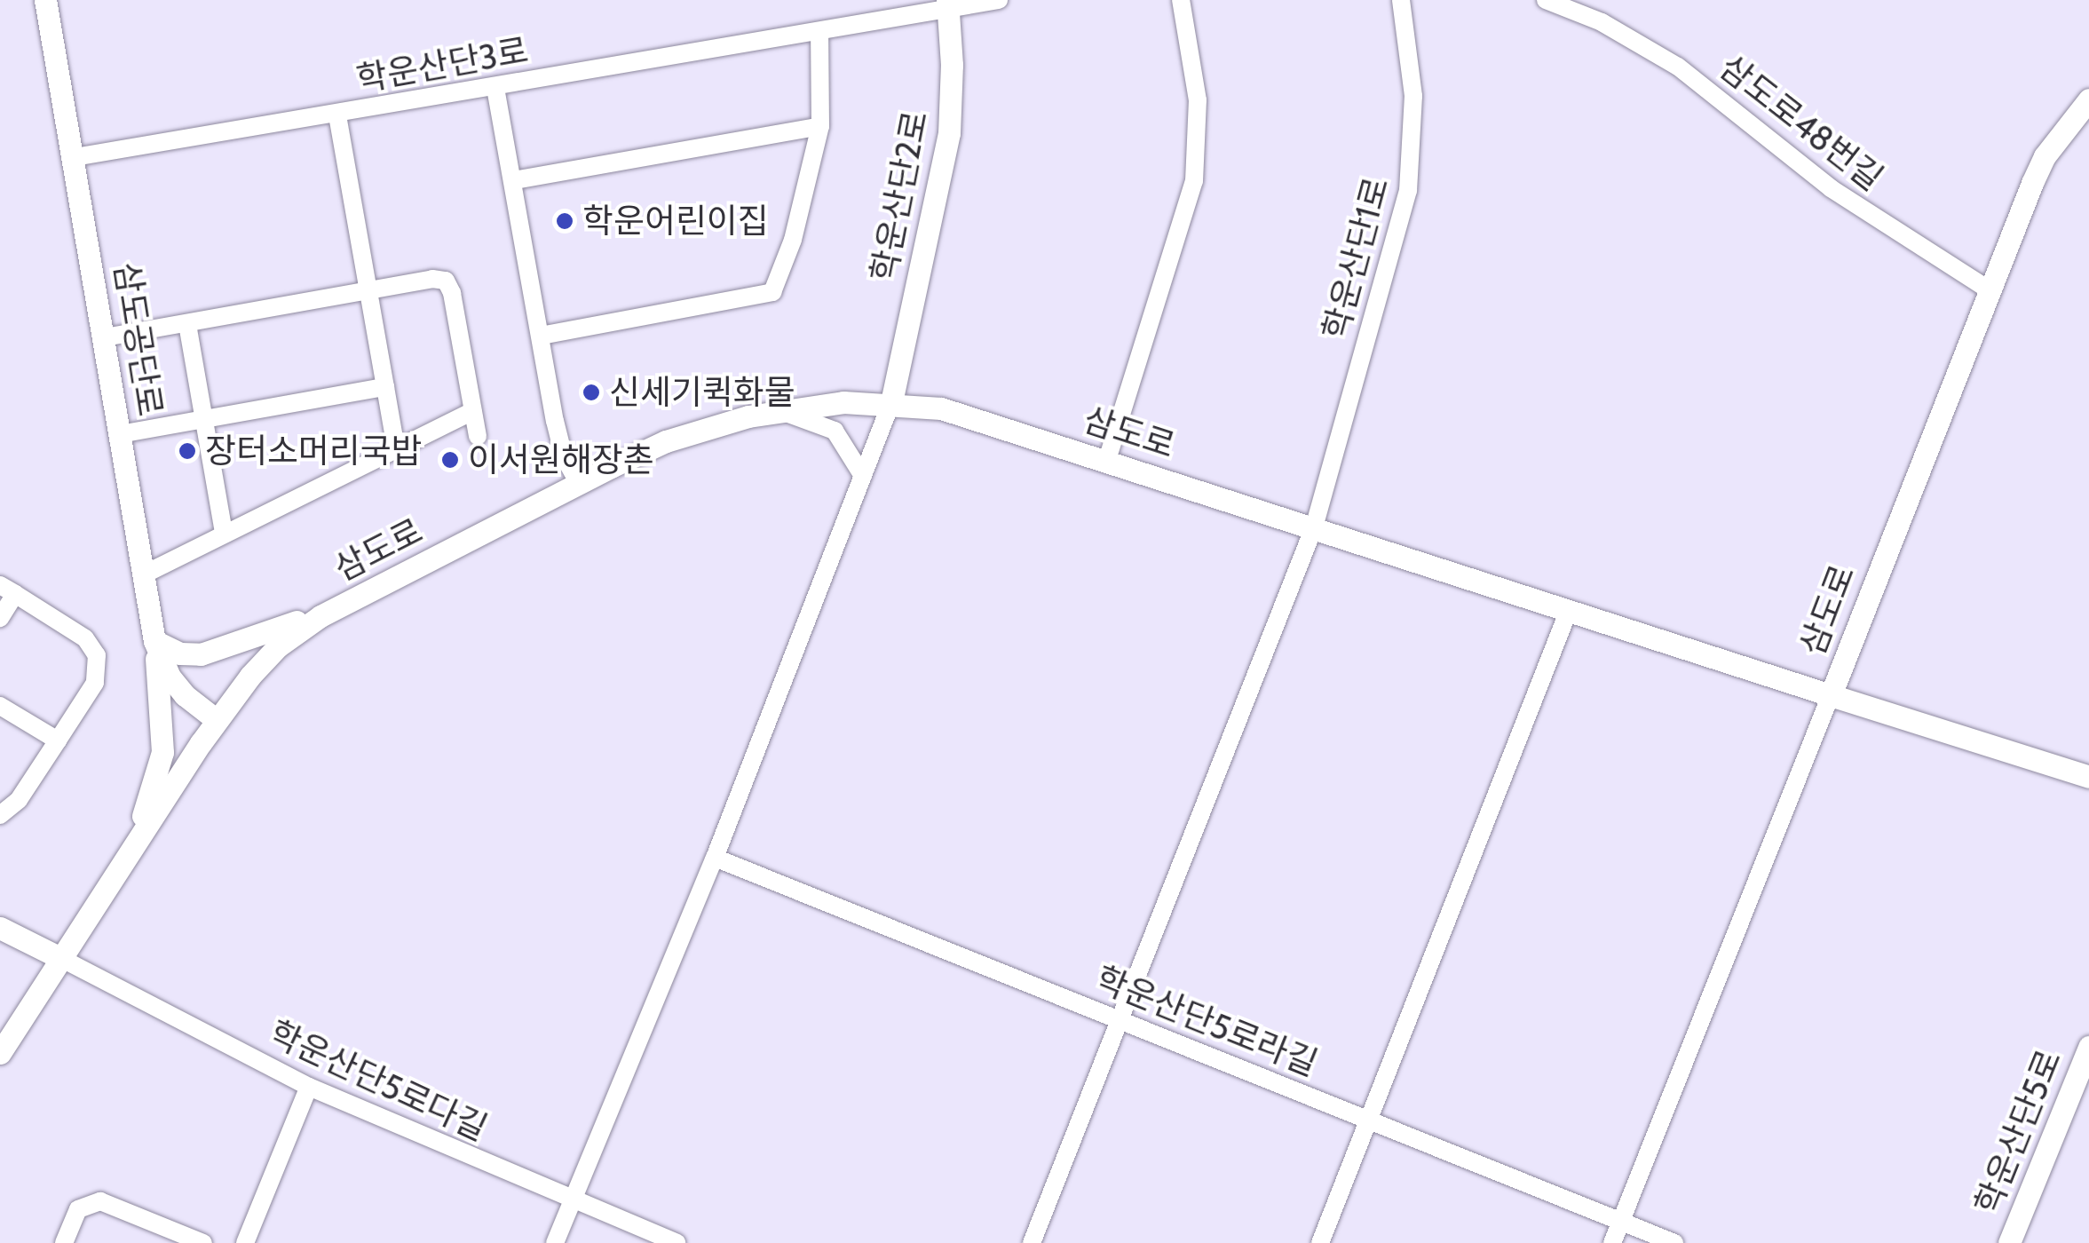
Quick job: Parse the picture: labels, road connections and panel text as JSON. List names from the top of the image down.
{
  "streets": {
    "street": [
      "학운산단3로",
      "삼도로48번길",
      "학운산단2로",
      "학운산단1로",
      "삼도공단로",
      "삼도로",
      "학운산단5로라길",
      "학운산단5로다길",
      "학운산단5로"
    ]
  },
  "crossings": [
    ["학운산단3로", "학운산단2로"],
    ["학운산단3로", "삼도공단로"],
    ["삼도로48번길", "삼도로"],
    ["학운산단2로", "삼도로"],
    ["학운산단1로", "삼도로"],
    ["학운산단1로", "학운산단5로라길"],
    ["삼도공단로", "삼도로"],
    ["삼도로", "학운산단5로다길"]
  ],
  "places": [
    "학운어린이집",
    "신세기퀵화물",
    "장터소머리국밥",
    "이서원해장촌"
  ]
}
